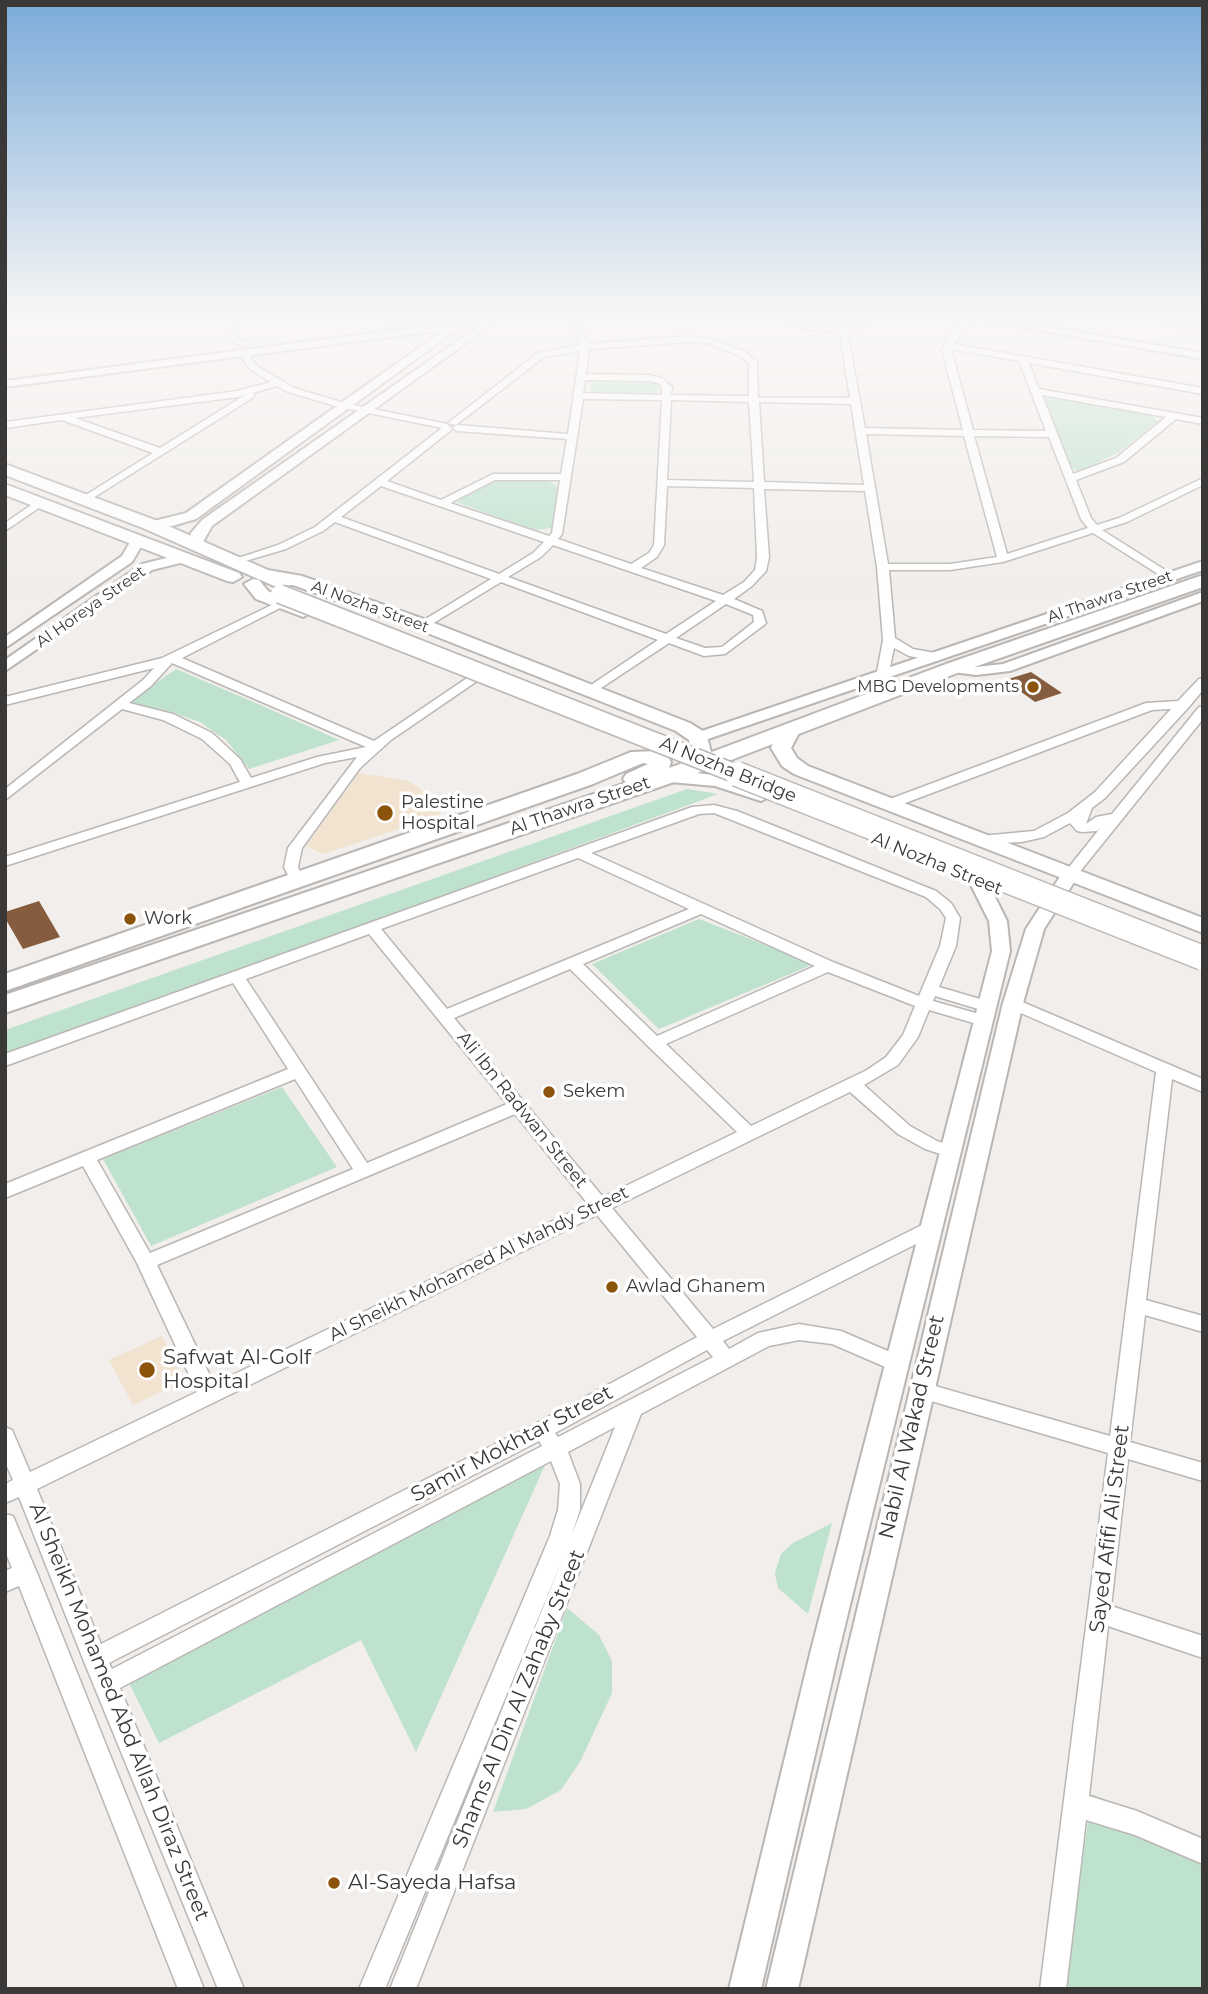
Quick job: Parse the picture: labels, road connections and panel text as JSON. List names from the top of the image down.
{
  "streets": {
    "highway": ["Al Thawra Street"],
    "main road": ["Al Nozha Street", "Al Nozha Bridge"],
    "street": [
      "Al Horeya Street",
      "Ali Ibn Radwan Street",
      "Al Sheikh Mohamed Al Mahdy Street",
      "Nabil Al Wakad Street",
      "Samir Mokhtar Street",
      "Sayed Afifi Ali Street",
      "Shams Al Din Al Zahaby Street",
      "Al Sheikh Mohamed Abd Allah Diraz Street"
    ]
  },
  "crossings": [
    ["Al Thawra Street", "Al Nozha Street"],
    ["Al Horeya Street", "Al Nozha Street"],
    ["Al Nozha Street", "Al Nozha Bridge"],
    ["Al Nozha Street", "Nabil Al Wakad Street"],
    ["Ali Ibn Radwan Street", "Al Sheikh Mohamed Al Mahdy Street"],
    ["Ali Ibn Radwan Street", "Samir Mokhtar Street"],
    ["Al Sheikh Mohamed Al Mahdy Street", "Al Sheikh Mohamed Abd Allah Diraz Street"],
    ["Nabil Al Wakad Street", "Samir Mokhtar Street"],
    ["Samir Mokhtar Street", "Shams Al Din Al Zahaby Street"],
    ["Samir Mokhtar Street", "Al Sheikh Mohamed Abd Allah Diraz Street"]
  ],
  "places": [
    "MBG Developments",
    "Palestine Hospital",
    "Work",
    "Sekem",
    "Awlad Ghanem",
    "Safwat Al-Golf Hospital",
    "Al-Sayeda Hafsa"
  ]
}
